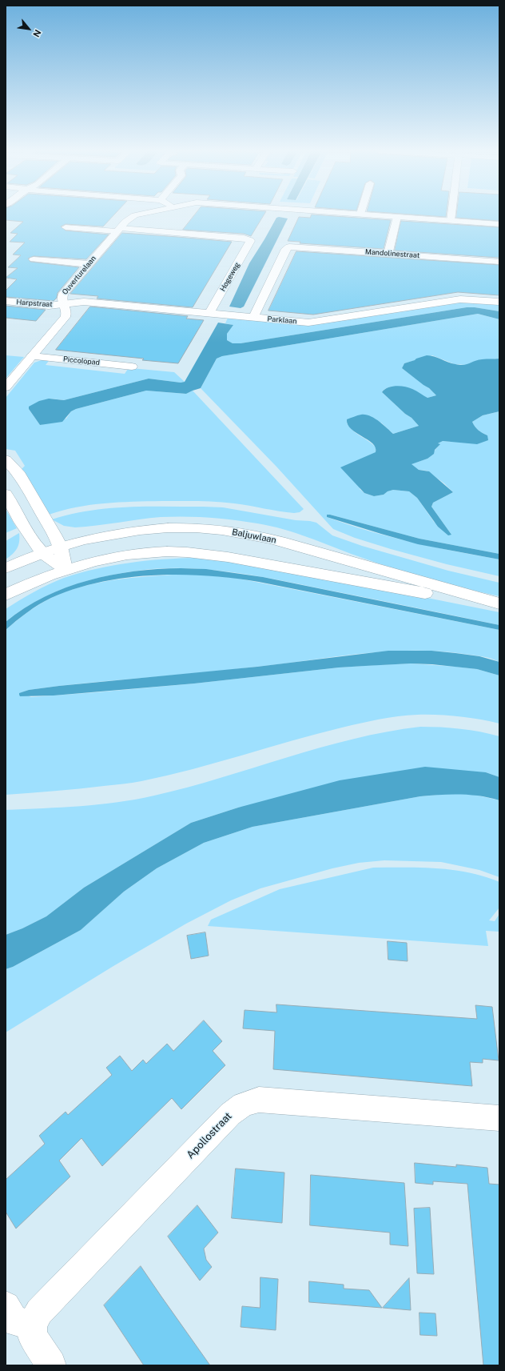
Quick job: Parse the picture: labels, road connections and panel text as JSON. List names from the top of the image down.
{
  "streets": {
    "street": [
      "Mandolinestraat",
      "Ouverturelaan",
      "Hogeweg",
      "Harpstraat",
      "Parklaan",
      "Piccolopad",
      "Baljuwlaan",
      "Apollostraat"
    ]
  },
  "crossings": [
    ["Mandolinestraat", "Parklaan"],
    ["Ouverturelaan", "Hogeweg"],
    ["Ouverturelaan", "Harpstraat"],
    ["Ouverturelaan", "Parklaan"],
    ["Ouverturelaan", "Piccolopad"],
    ["Hogeweg", "Parklaan"],
    ["Harpstraat", "Parklaan"]
  ],
  "north": "bottom right"
}
